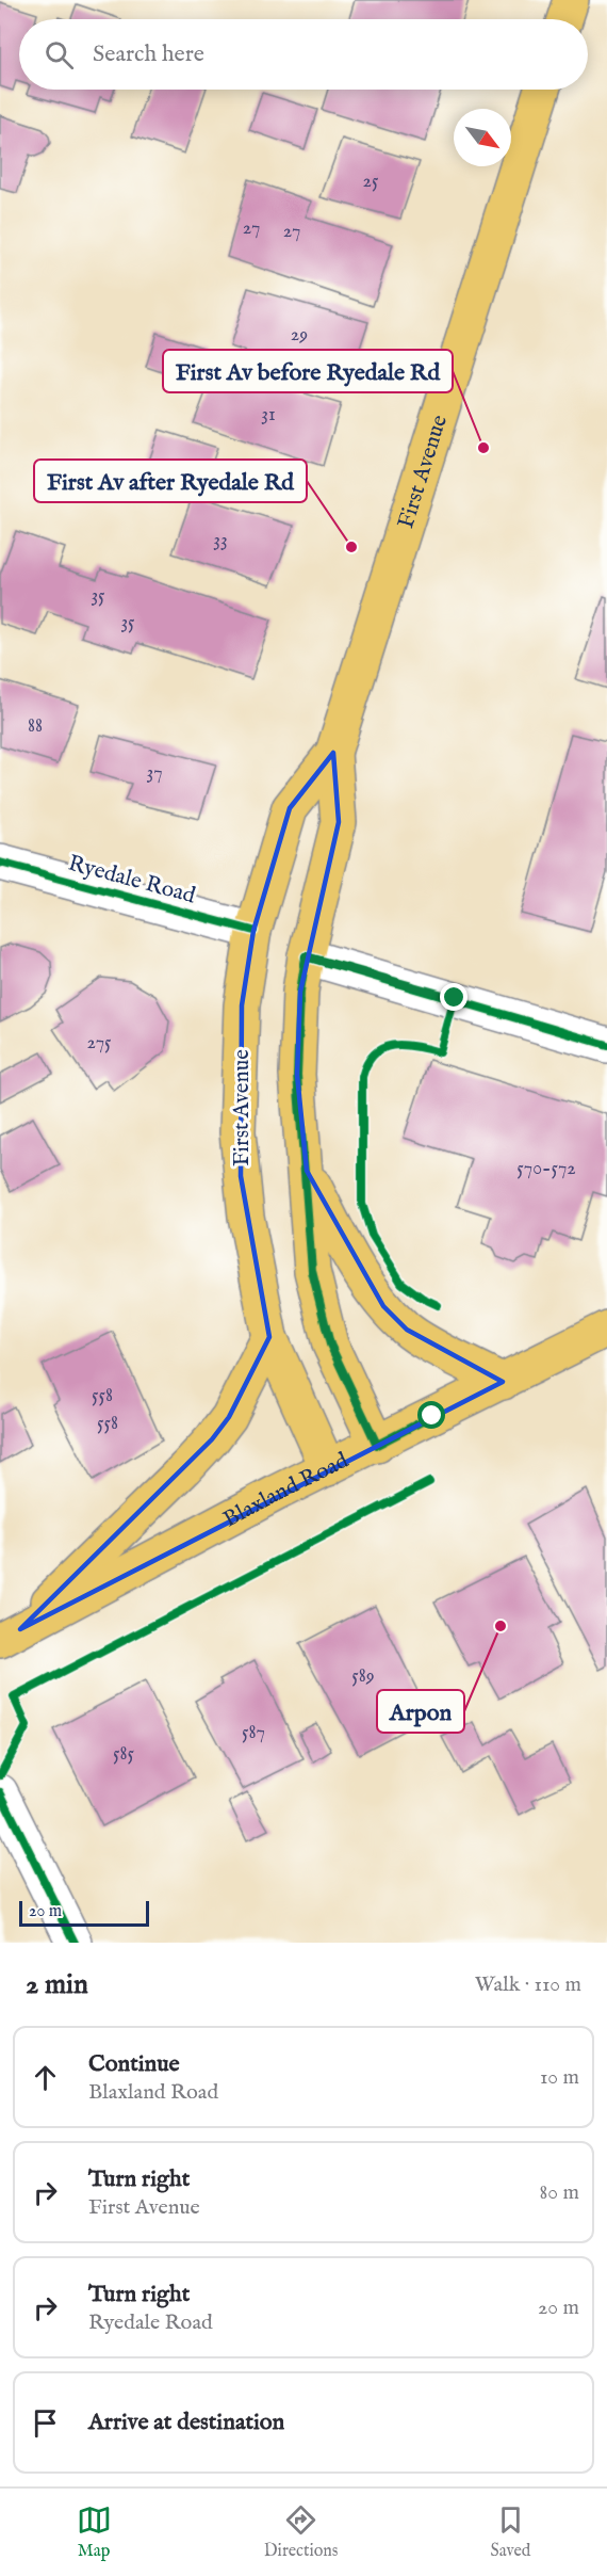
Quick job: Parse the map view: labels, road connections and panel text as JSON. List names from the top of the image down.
{
  "streets": {
    "main road": ["First Avenue", "Blaxland Road"],
    "street": ["Ryedale Road"]
  },
  "crossings": [
    ["First Avenue", "Ryedale Road"],
    ["First Avenue", "Blaxland Road"]
  ],
  "places": ["First Av before Ryedale Rd", "First Av after Ryedale Rd", "Arpon"],
  "house_numbers": [
    "25",
    "27",
    "27",
    "29",
    "31",
    "33",
    "35",
    "35",
    "88",
    "37",
    "275",
    "570-572",
    "558",
    "558",
    "589",
    "587",
    "585"
  ],
  "scale_bar": "20 m",
  "north": "bottom right",
  "page": {
    "search": "Search here",
    "scale": "20 m",
    "heading": ["2 min", "Walk · 110 m"],
    "list": [
      ["Continue", "Blaxland Road", "10 m"],
      ["Turn right", "First Avenue", "80 m"],
      ["Turn right", "Ryedale Road", "20 m"],
      "Arrive at destination"
    ],
    "nav": ["Map", "Directions", "Saved"]
  }
}
